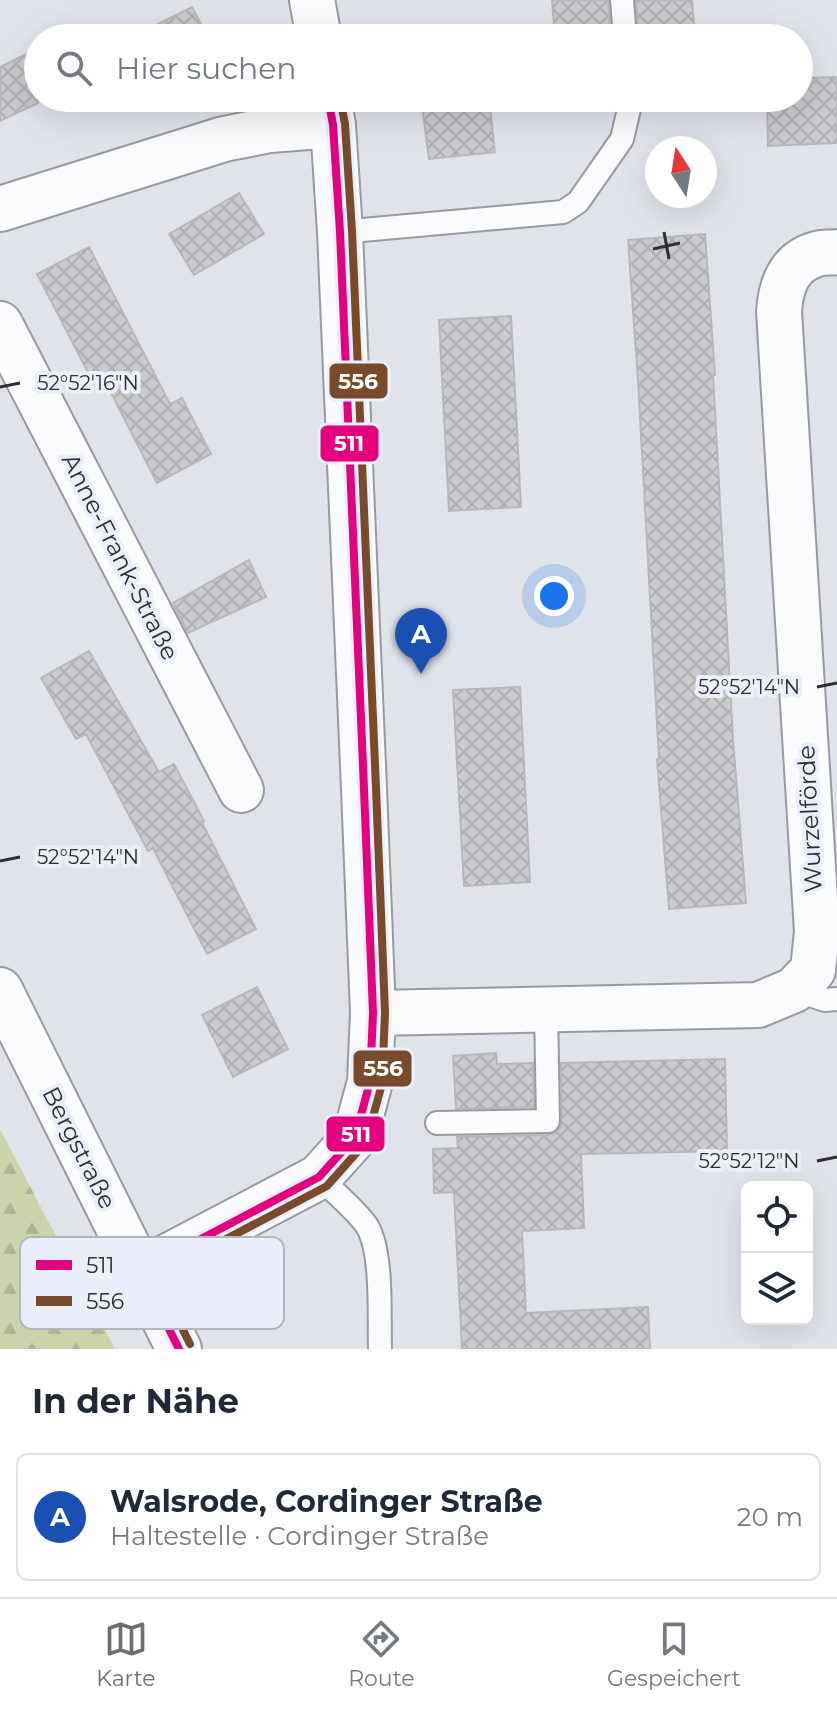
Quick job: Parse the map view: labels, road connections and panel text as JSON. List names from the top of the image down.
{
  "streets": {
    "street": ["Anne-Frank-Straße", "Wurzelförde", "Bergstraße"]
  },
  "lines": ["transit line 511", "transit line 556"],
  "legend": ["511", "556"],
  "north": "top",
  "page": {
    "search": "Hier suchen",
    "pins": "A",
    "heading": "In der Nähe",
    "list": [
      {
        "mark": "A",
        "name": "Walsrode, Cordinger Straße",
        "note": "Haltestelle · Cordinger Straße",
        "value": "20 m"
      }
    ],
    "nav": ["Karte", "Route", "Gespeichert"]
  },
  "coordinates": ["52°52'16\"N", "52°52'14\"N", "52°52'12\"N"]
}
